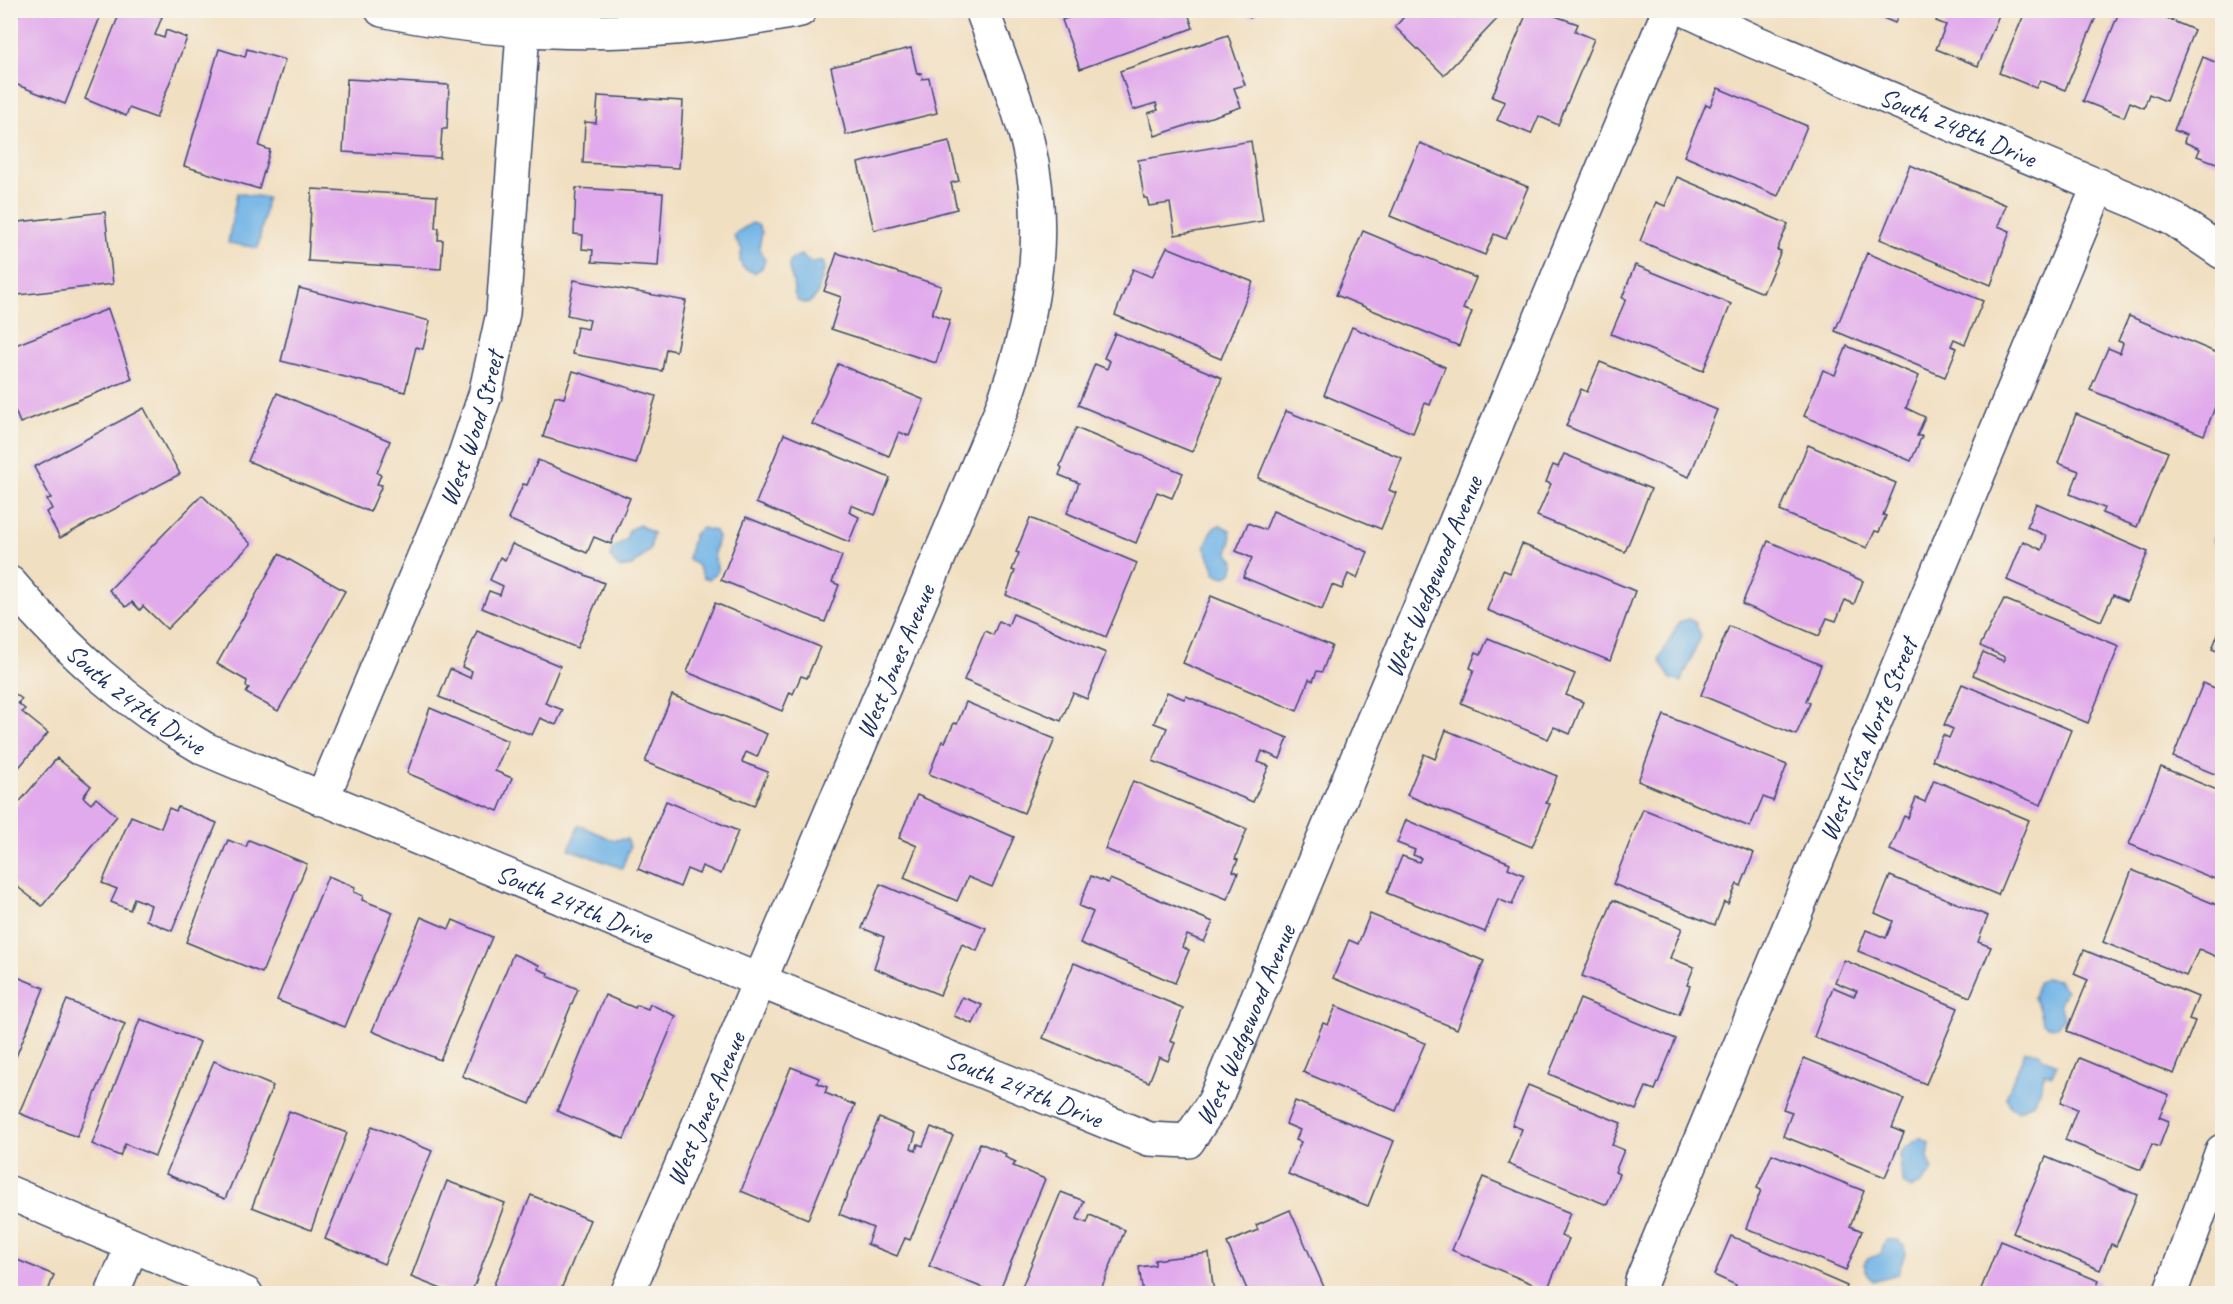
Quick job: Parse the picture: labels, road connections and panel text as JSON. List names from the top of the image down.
{
  "streets": {
    "street": [
      "South 248th Drive",
      "West Wood Street",
      "West Wedgewood Avenue",
      "West Jones Avenue",
      "South 247th Drive",
      "West Vista Norte Street"
    ]
  },
  "crossings": [
    ["South 248th Drive", "West Vista Norte Street"],
    ["West Wood Street", "South 247th Drive"],
    ["West Wedgewood Avenue", "South 247th Drive"],
    ["West Jones Avenue", "South 247th Drive"]
  ]
}
